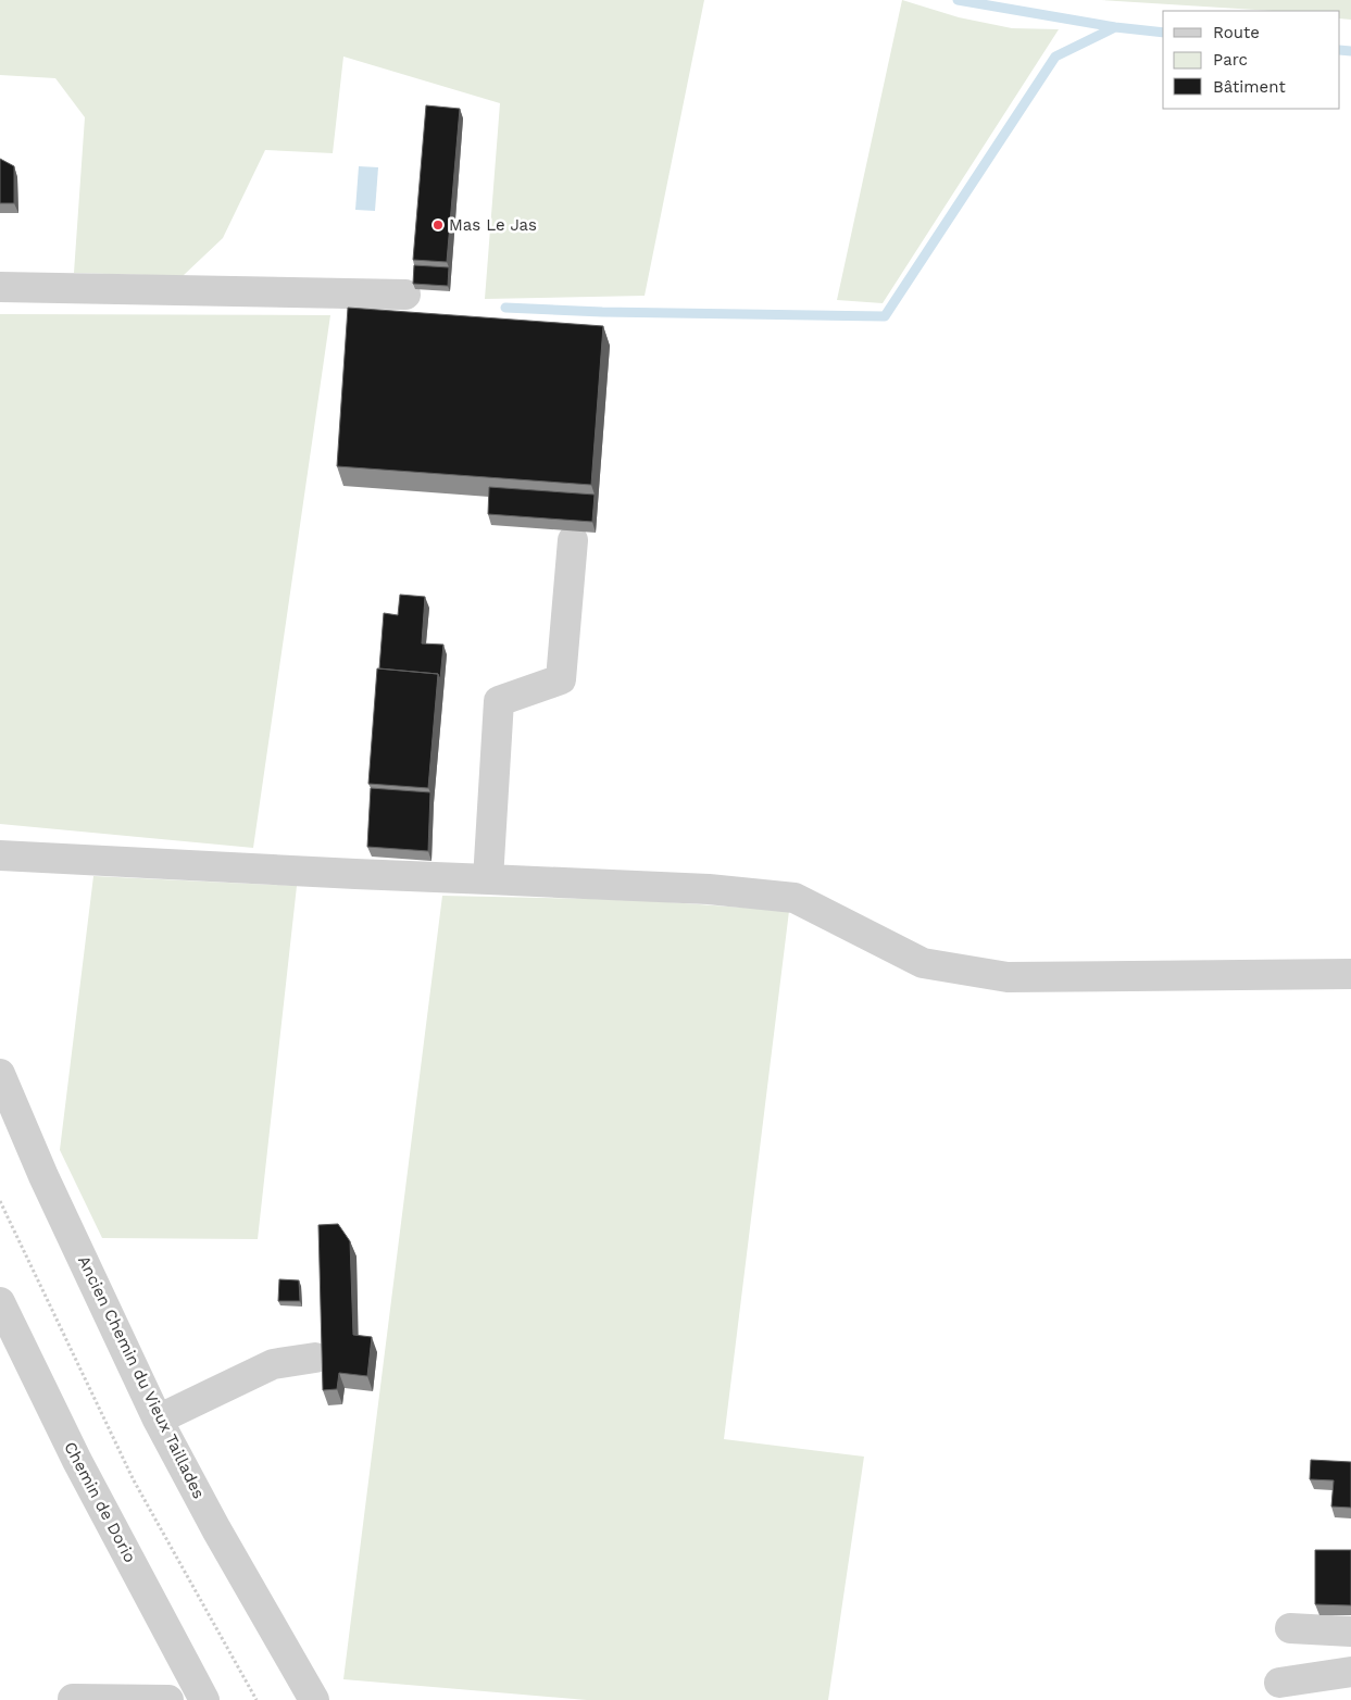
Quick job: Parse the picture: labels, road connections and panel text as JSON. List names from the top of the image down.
{
  "streets": {
    "street": ["Ancien Chemin du Vieux Taillades", "Chemin de Dorio"]
  },
  "places": ["Mas Le Jas"],
  "legend": ["Route", "Parc", "Bâtiment"]
}
